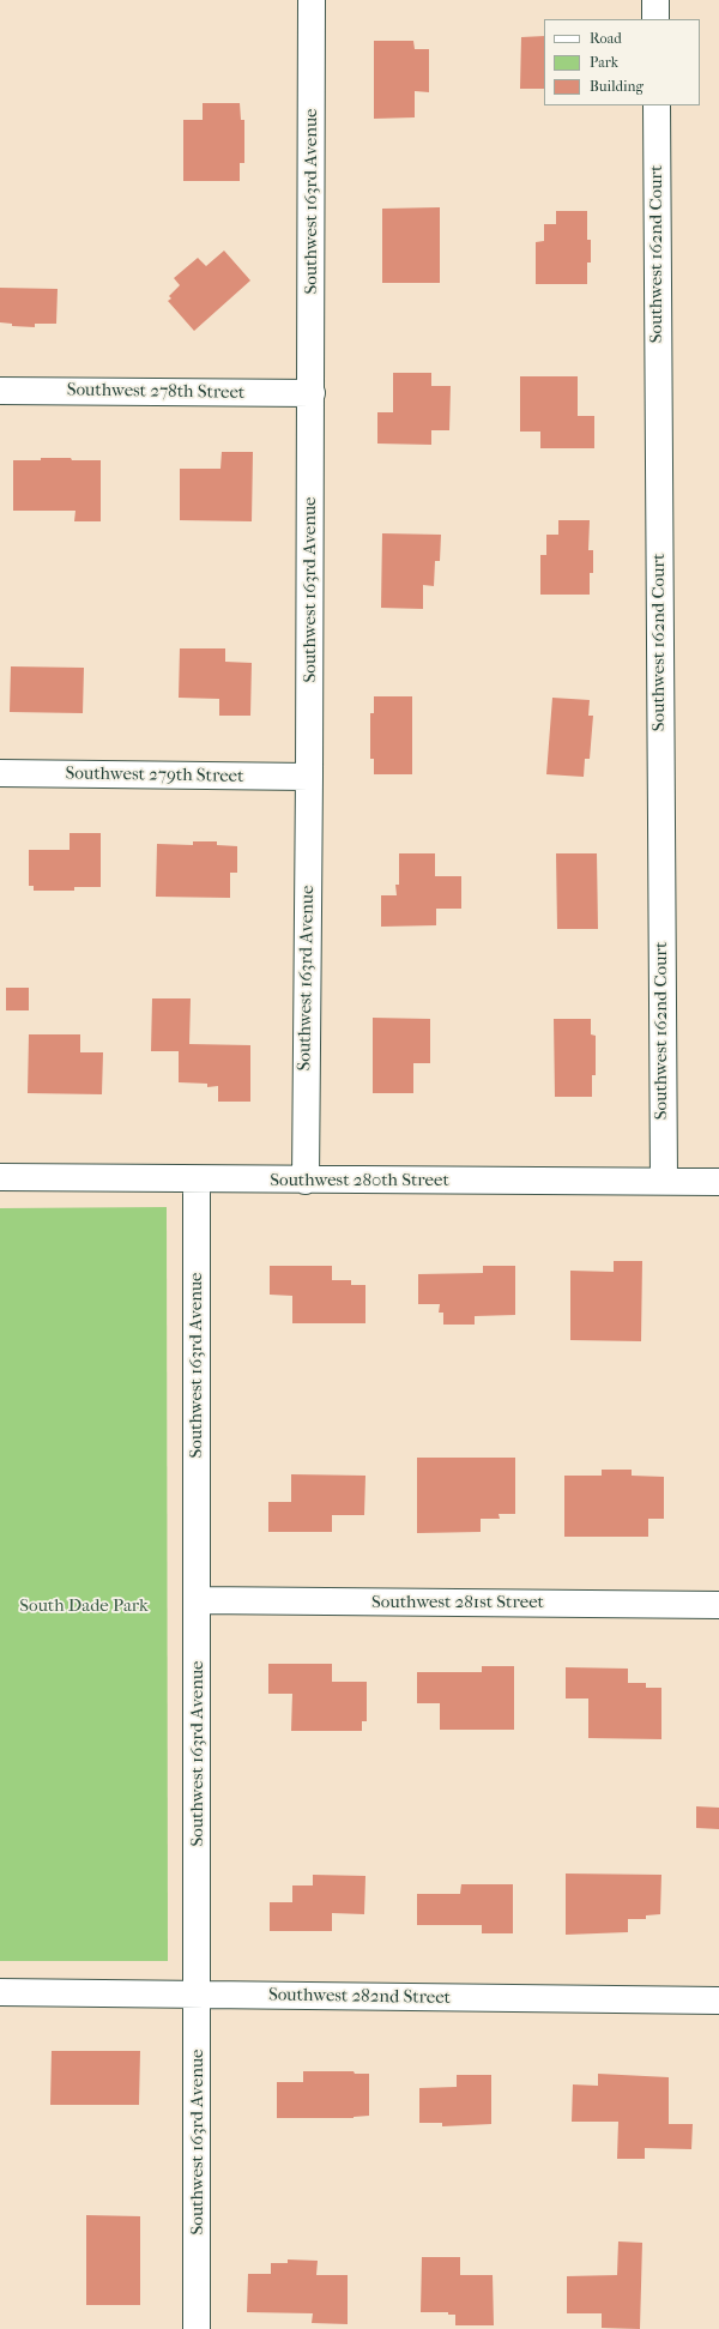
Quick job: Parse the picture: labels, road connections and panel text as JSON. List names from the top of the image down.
{
  "streets": {
    "street": [
      "Southwest 163rd Avenue",
      "Southwest 162nd Court",
      "Southwest 278th Street",
      "Southwest 279th Street",
      "Southwest 280th Street",
      "Southwest 281st Street",
      "Southwest 282nd Street"
    ]
  },
  "crossings": [
    ["Southwest 163rd Avenue", "Southwest 278th Street"],
    ["Southwest 163rd Avenue", "Southwest 279th Street"],
    ["Southwest 163rd Avenue", "Southwest 280th Street"],
    ["Southwest 163rd Avenue", "Southwest 281st Street"],
    ["Southwest 163rd Avenue", "Southwest 282nd Street"],
    ["Southwest 162nd Court", "Southwest 280th Street"]
  ],
  "parks": ["South Dade Park"],
  "legend": ["Road", "Park", "Building"]
}
